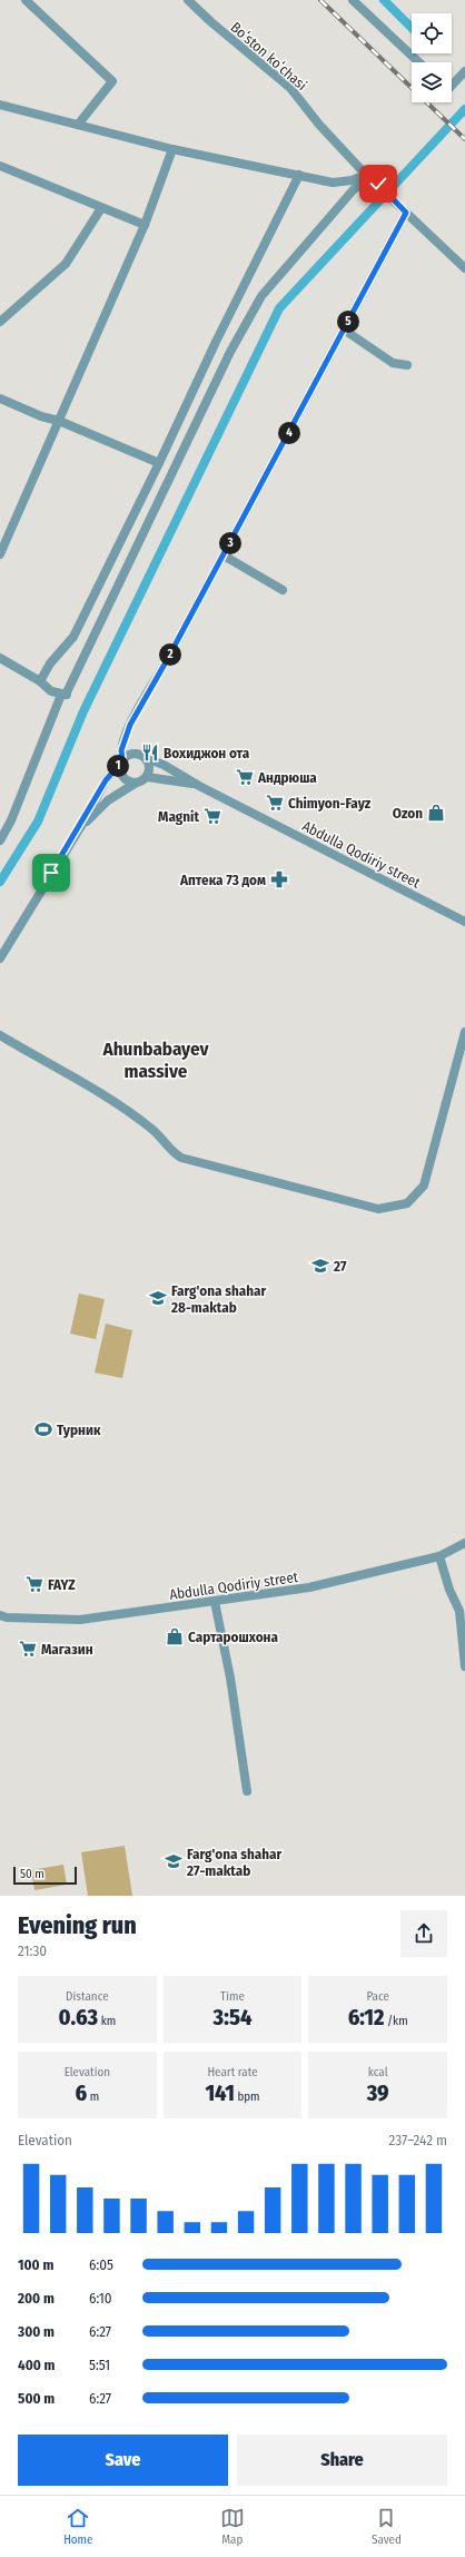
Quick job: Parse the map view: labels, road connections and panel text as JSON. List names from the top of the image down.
{
  "streets": {
    "street": ["Boʻston koʻchasi", "Abdulla Qodiriy street"]
  },
  "districts": ["Ahunbabayev massive"],
  "places": {
    "restaurant": ["Вохиджон ота"],
    "supermarket": [
      "Андрюша",
      "Chimyon-Fayz",
      "Magnit",
      "FAYZ",
      "Магазин"
    ],
    "shop": ["Ozon", "Сартарошхона"],
    "pharmacy": ["Аптека 73 дом"],
    "school or university": ["27", "Farg'ona shahar 28-maktab", "Farg'ona shahar 27-maktab"],
    "sports": ["Турник"]
  },
  "scale_bar": "50 m",
  "page": {
    "pins": [
      "5",
      "4",
      "3",
      "2",
      "1"
    ],
    "scale": "50 m",
    "heading": ["Evening run", "21:30"],
    "stats": [
      ["Distance", "0.63 km"],
      ["Time", "3:54"],
      ["Pace", "6:12 /km"],
      ["Elevation", "6 m"],
      ["Heart rate", "141 bpm"],
      ["kcal", "39"]
    ],
    "chart": ["Elevation", "237–242 m"],
    "list": [
      {
        "name": "100 m",
        "note": "6:05"
      },
      {
        "name": "200 m",
        "note": "6:10"
      },
      {
        "name": "300 m",
        "note": "6:27"
      },
      {
        "name": "400 m",
        "note": "5:51"
      },
      {
        "name": "500 m",
        "note": "6:27"
      }
    ],
    "buttons": ["Save", "Share"],
    "tabs": ["Home", "Map", "Saved"]
  }
}
